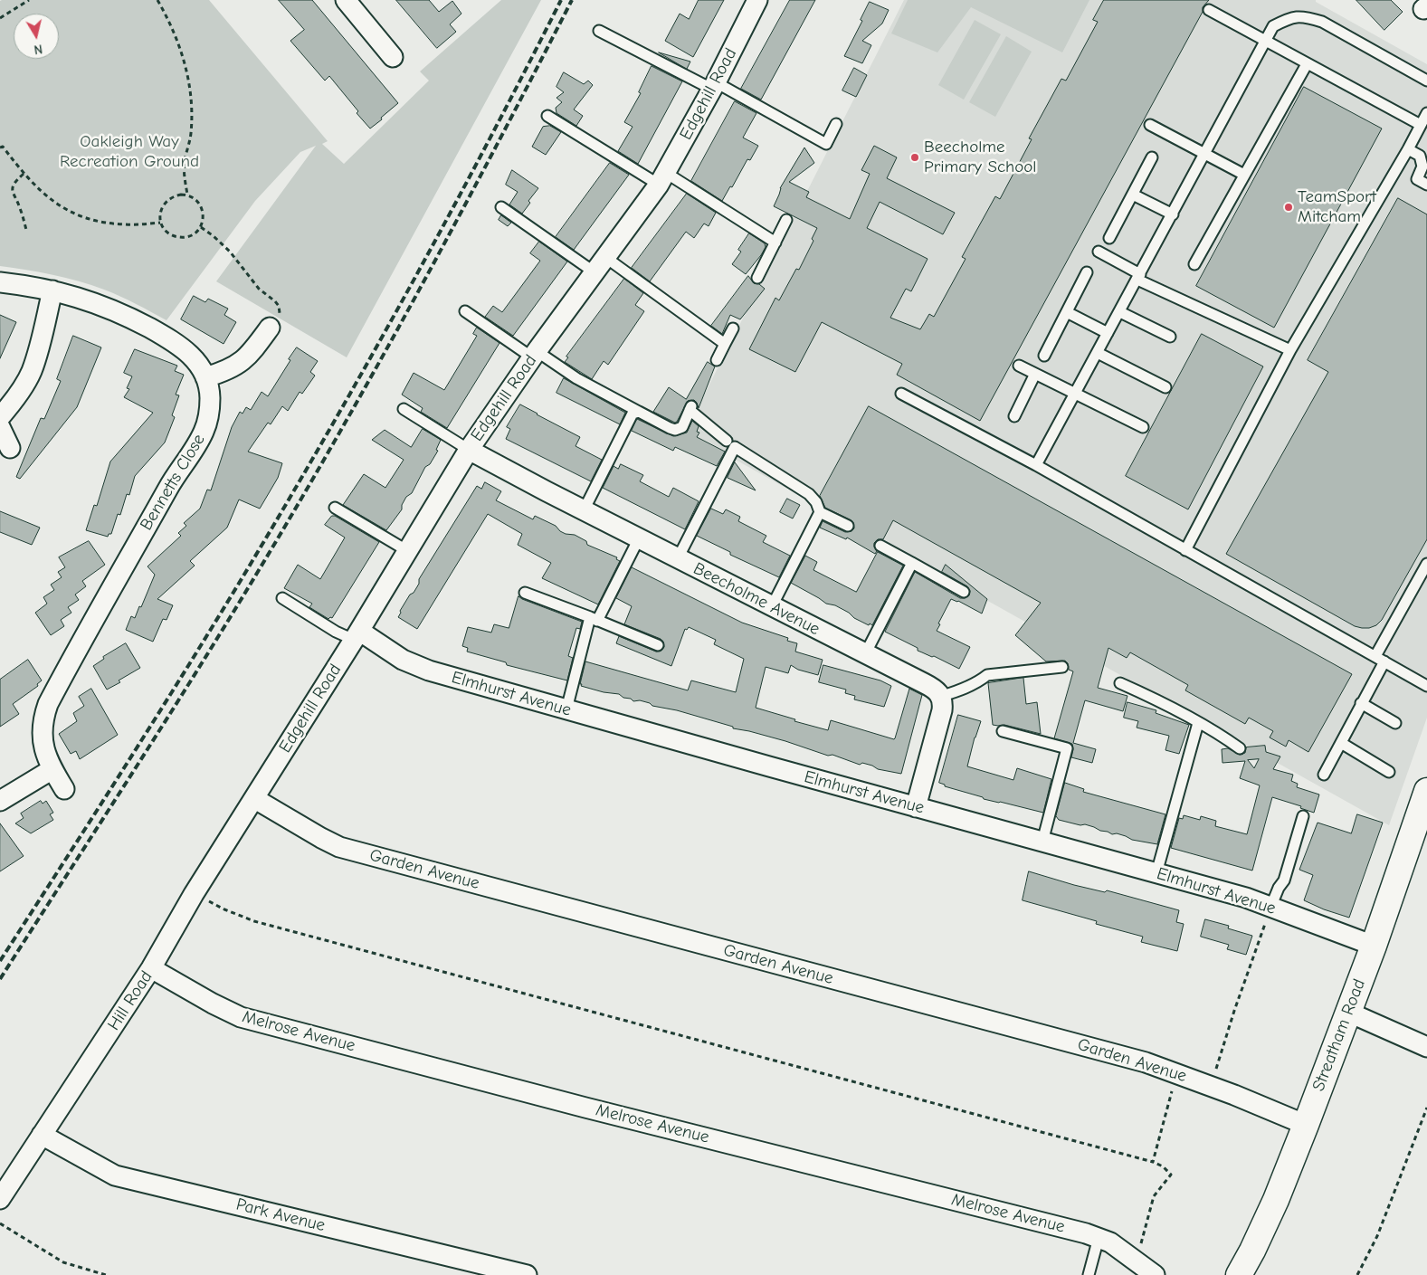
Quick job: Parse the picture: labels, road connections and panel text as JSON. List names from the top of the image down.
{
  "streets": {
    "main road": ["Streatham Road"],
    "street": [
      "Edgehill Road",
      "Bennetts Close",
      "Beecholme Avenue",
      "Elmhurst Avenue",
      "Garden Avenue",
      "Hill Road",
      "Melrose Avenue",
      "Park Avenue"
    ]
  },
  "crossings": [
    ["Edgehill Road", "Beecholme Avenue"],
    ["Edgehill Road", "Elmhurst Avenue"],
    ["Edgehill Road", "Garden Avenue"],
    ["Edgehill Road", "Hill Road"],
    ["Elmhurst Avenue", "Streatham Road"],
    ["Garden Avenue", "Hill Road"],
    ["Garden Avenue", "Streatham Road"],
    ["Hill Road", "Melrose Avenue"],
    ["Hill Road", "Park Avenue"]
  ],
  "parks": ["Oakleigh Way Recreation Ground"],
  "places": ["Beecholme Primary School", "TeamSport Mitcham"],
  "north": "bottom"
}
